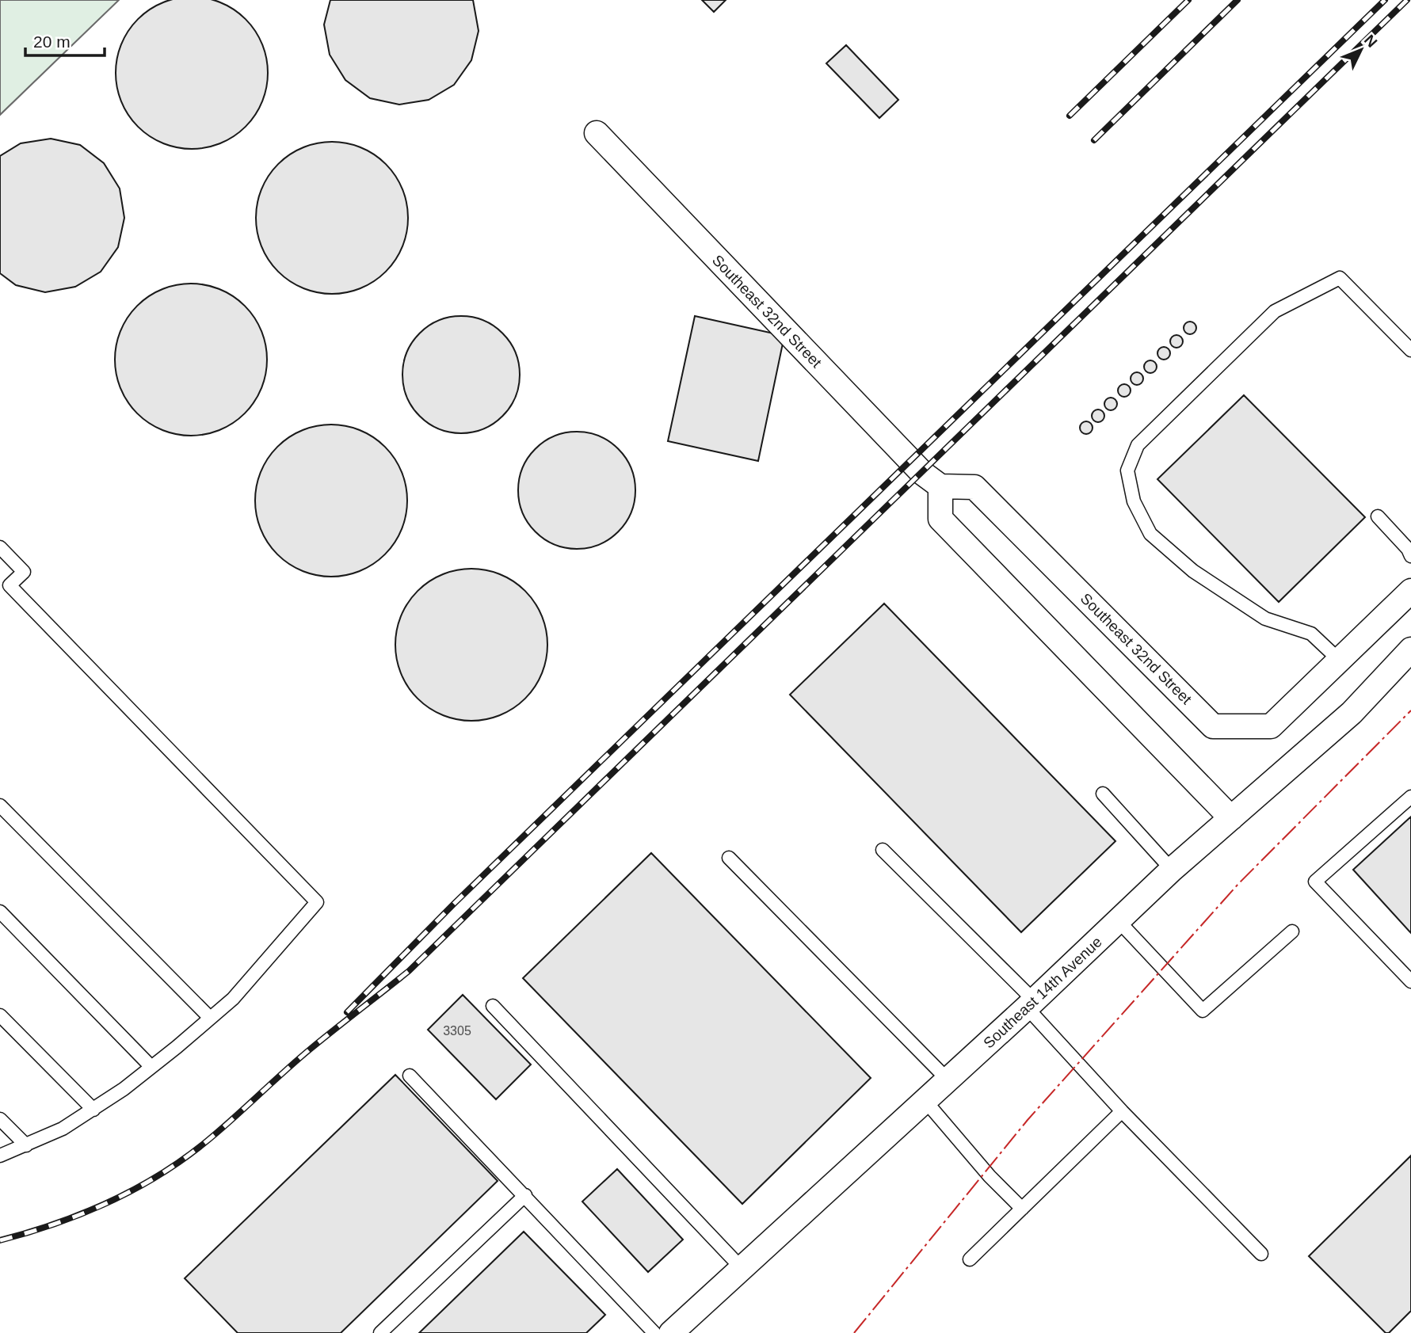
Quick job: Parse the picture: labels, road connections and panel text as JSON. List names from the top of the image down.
{
  "streets": {
    "street": ["Southeast 32nd Street", "Southeast 14th Avenue"]
  },
  "house_numbers": ["3305"],
  "scale_bar": "20 m",
  "north": "top right"
}
